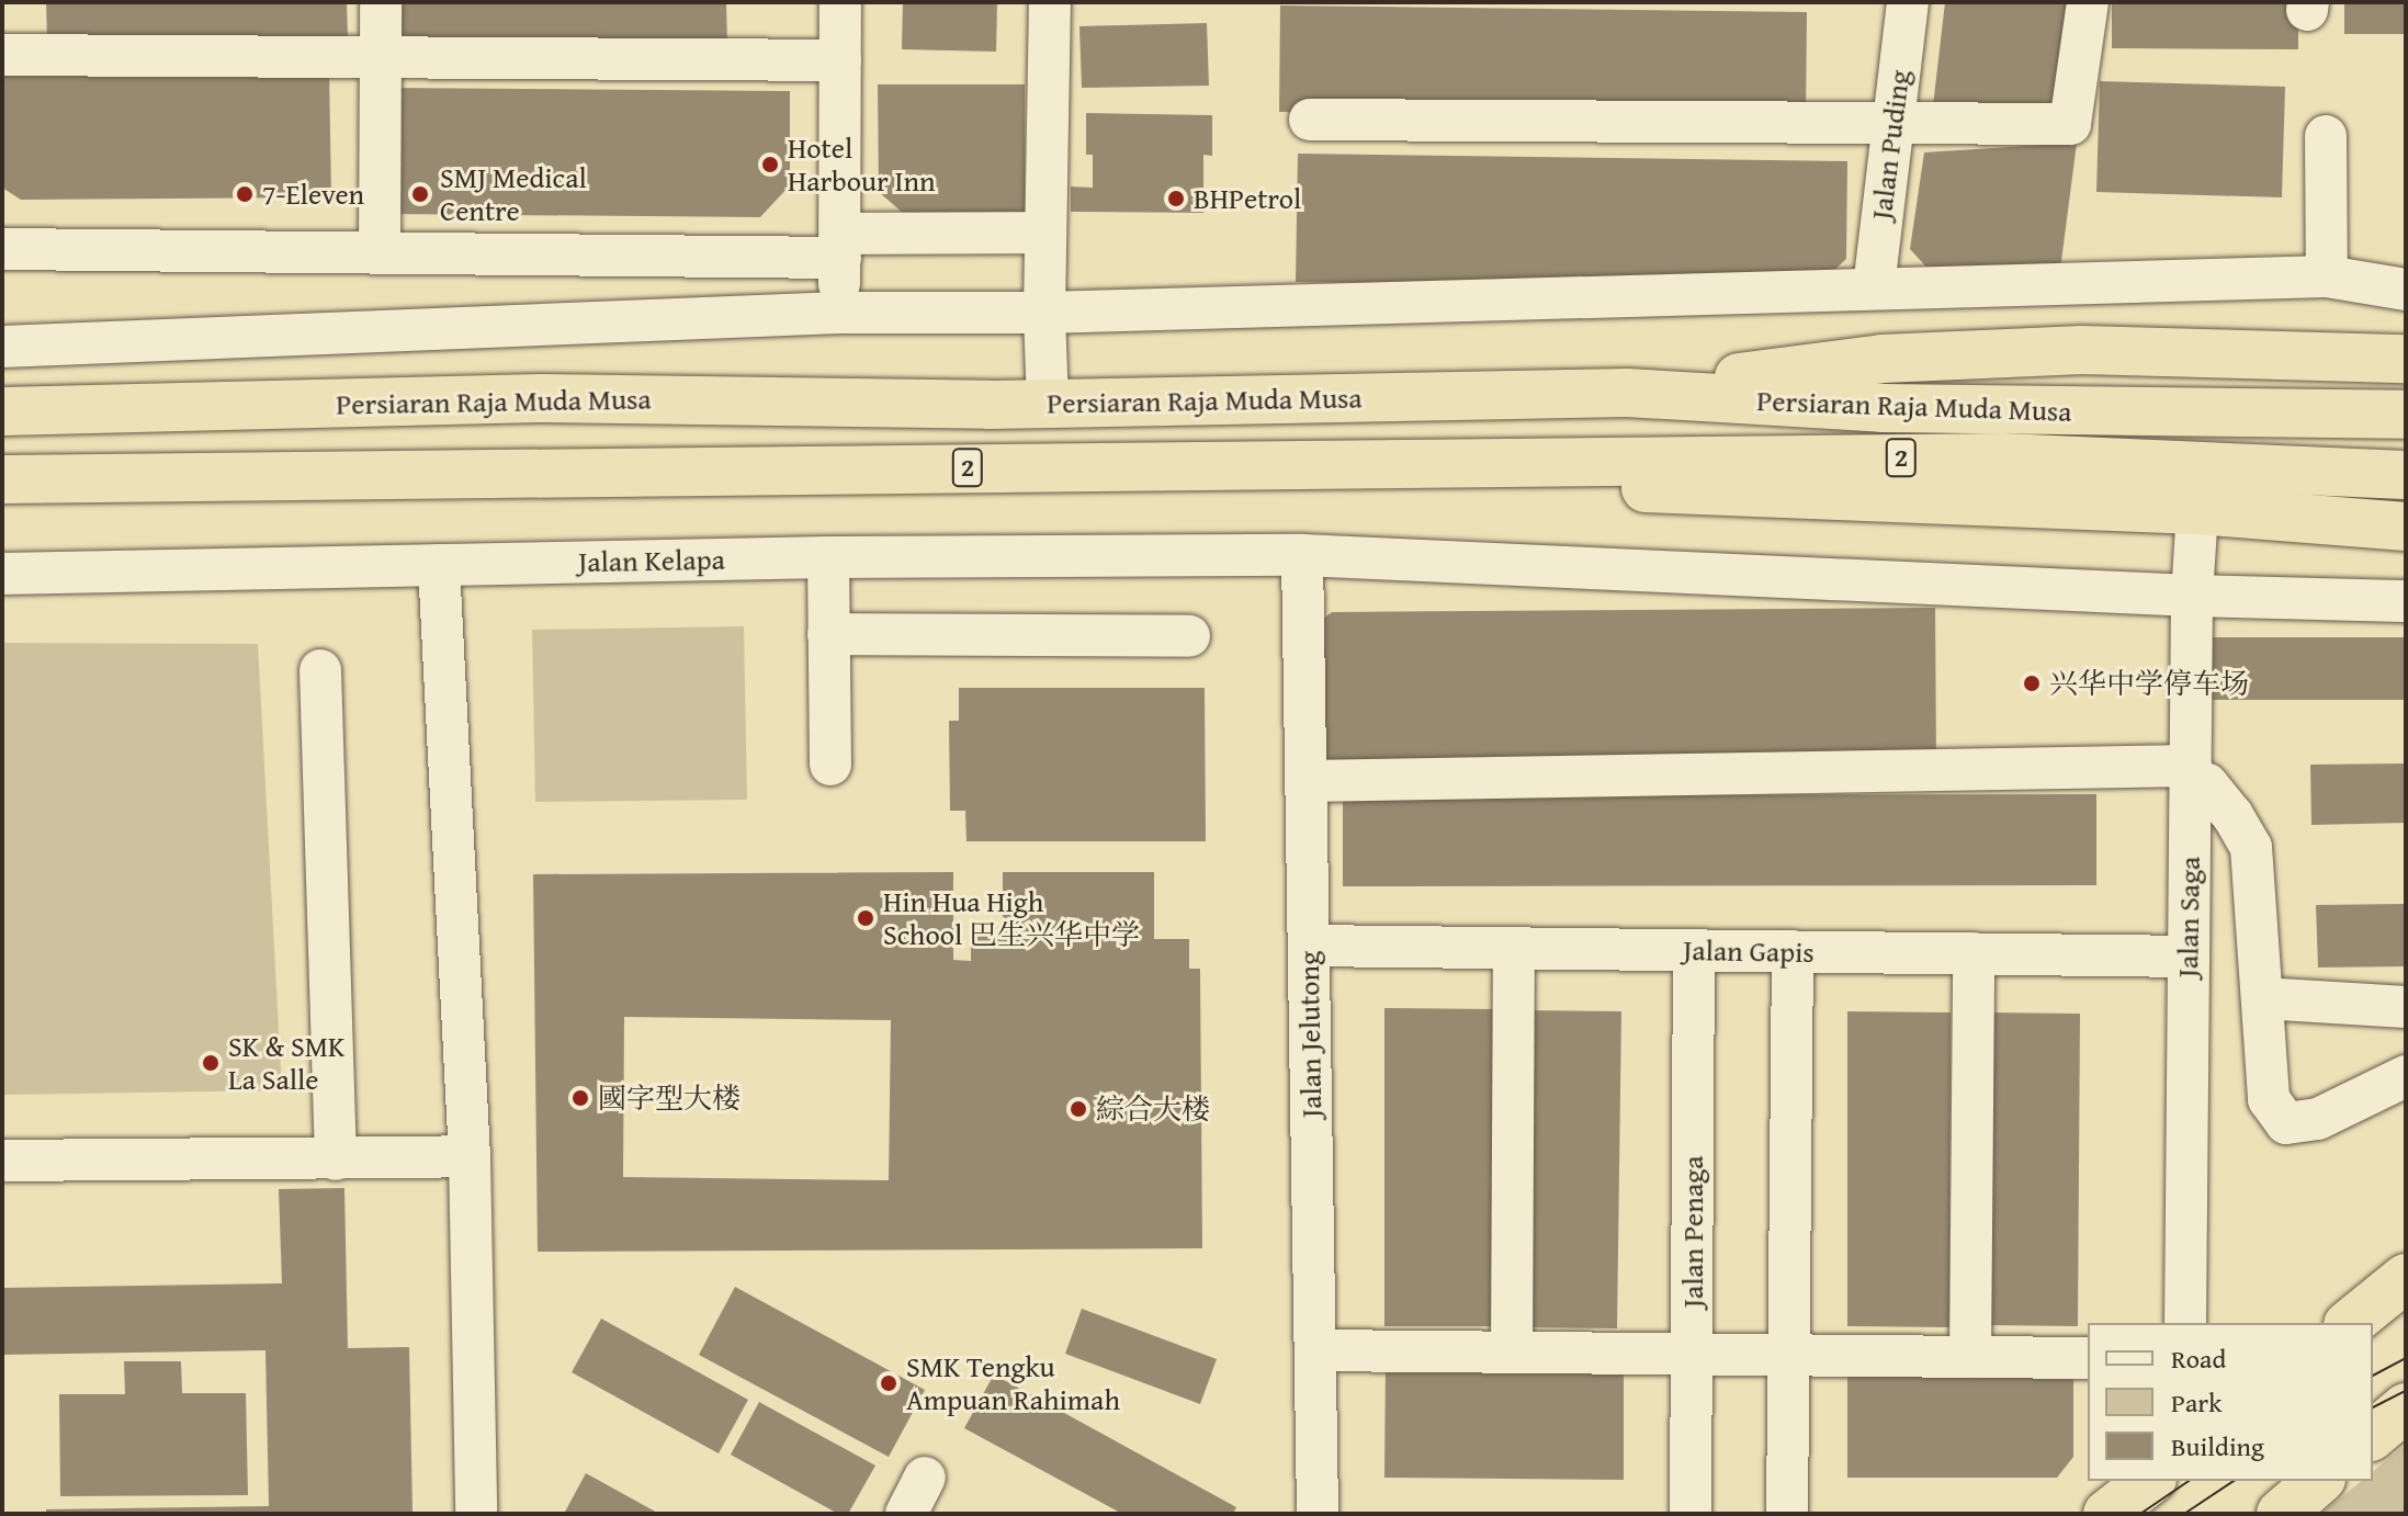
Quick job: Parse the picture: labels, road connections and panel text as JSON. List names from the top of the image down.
{
  "streets": {
    "highway": ["Persiaran Raja Muda Musa", "2"],
    "street": [
      "Jalan Puding",
      "Jalan Kelapa",
      "Jalan Saga",
      "Jalan Gapis",
      "Jalan Jelutong",
      "Jalan Penaga"
    ]
  },
  "crossings": [
    ["Jalan Kelapa", "Jalan Saga"],
    ["Jalan Kelapa", "Jalan Jelutong"],
    ["Jalan Saga", "Jalan Gapis"],
    ["Jalan Gapis", "Jalan Jelutong"],
    ["Jalan Gapis", "Jalan Penaga"]
  ],
  "places": [
    "Hotel Harbour Inn",
    "7-Eleven",
    "SMJ Medical Centre",
    "BHPetrol",
    "兴华中学停车场",
    "Hin Hua High School 巴生兴华中学",
    "SK & SMK La Salle",
    "國字型大楼",
    "綜合大楼",
    "SMK Tengku Ampuan Rahimah"
  ],
  "legend": ["Road", "Park", "Building"]
}
